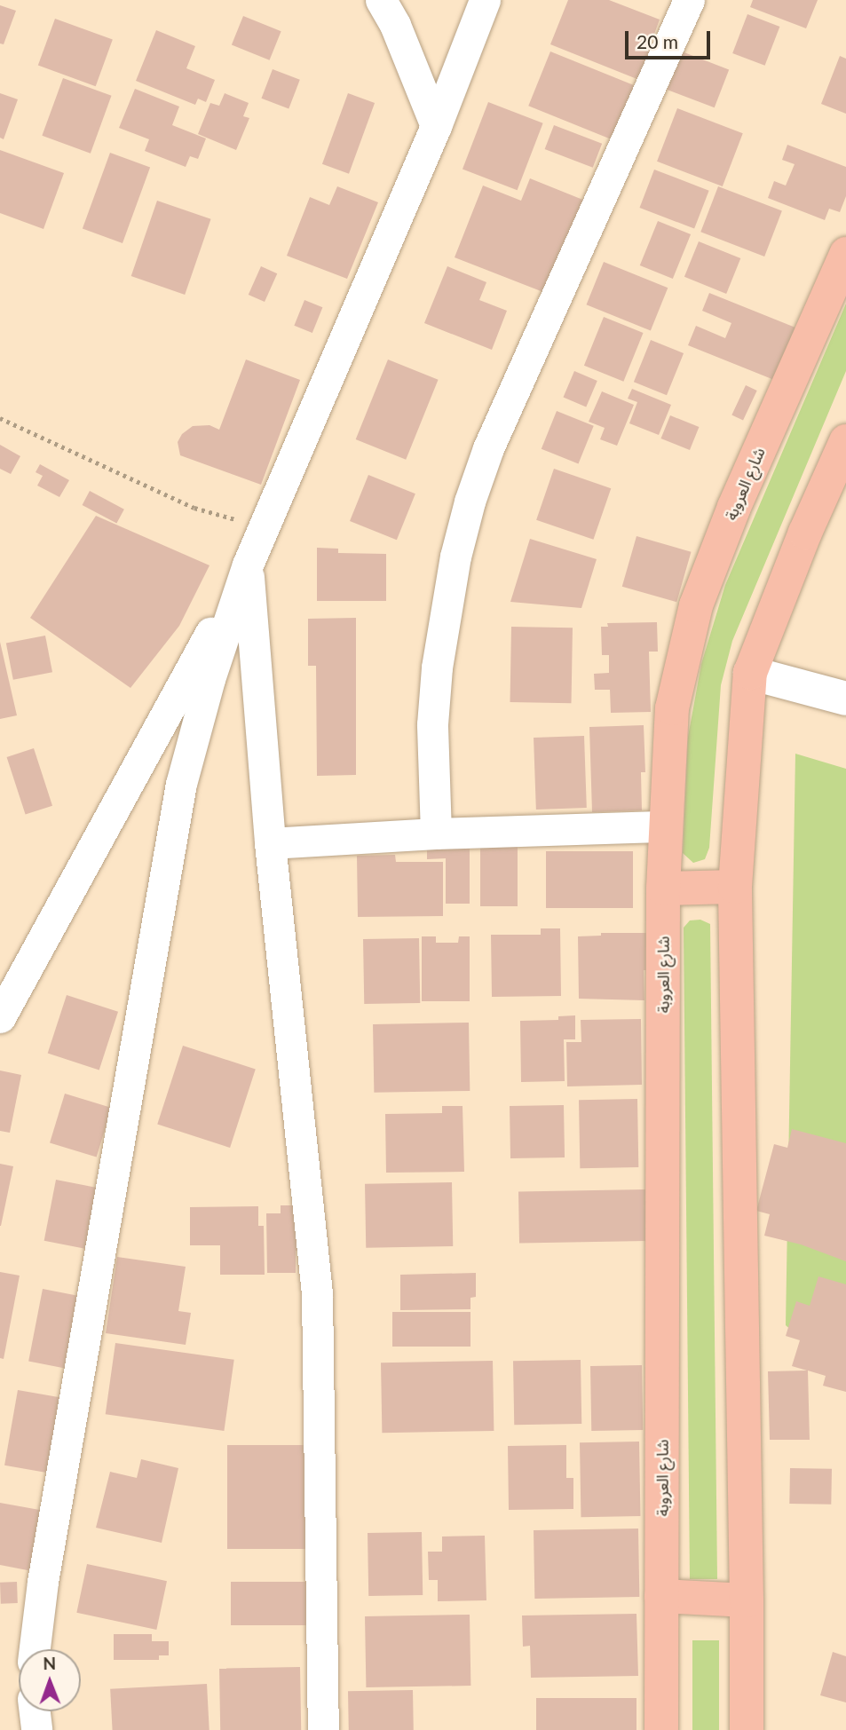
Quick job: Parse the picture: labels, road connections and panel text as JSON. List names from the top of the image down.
{
  "streets": {
    "main road": ["شارع العروبة"]
  },
  "scale_bar": "20 m",
  "north": "top"
}
